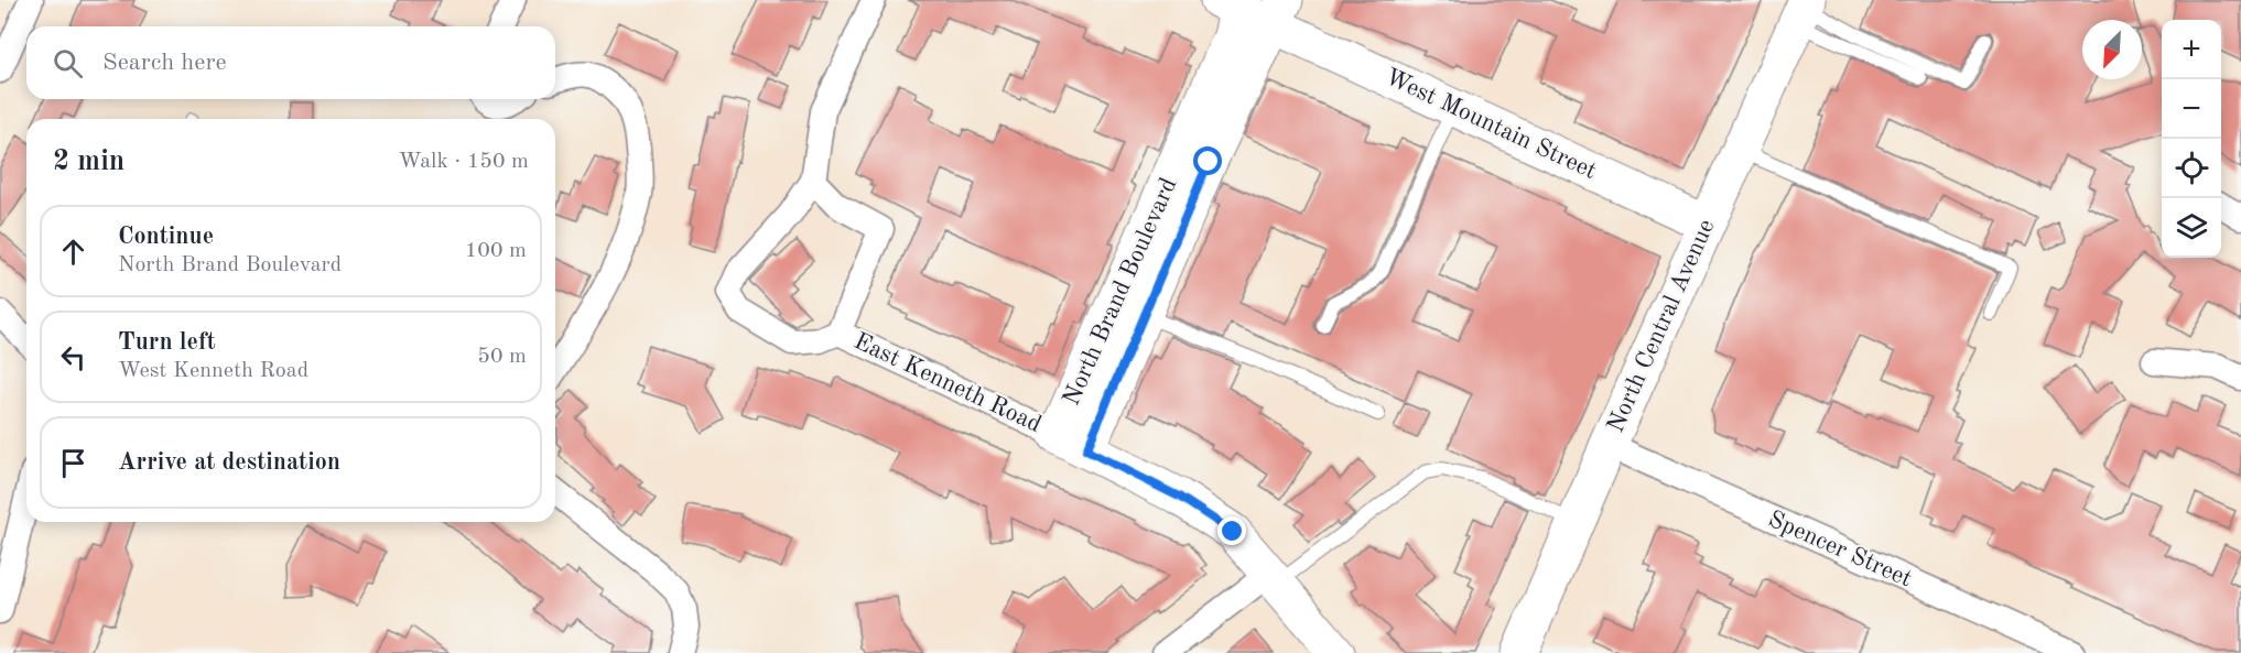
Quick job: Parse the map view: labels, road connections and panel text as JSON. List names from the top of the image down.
{
  "streets": {
    "street": [
      "West Mountain Street",
      "North Brand Boulevard",
      "North Central Avenue",
      "East Kenneth Road",
      "Spencer Street"
    ]
  },
  "crossings": [
    ["West Mountain Street", "North Brand Boulevard"],
    ["West Mountain Street", "North Central Avenue"],
    ["North Brand Boulevard", "East Kenneth Road"],
    ["North Central Avenue", "Spencer Street"]
  ],
  "north": "bottom left",
  "page": {
    "map_buttons": ["+", "−"],
    "search": "Search here",
    "heading": ["2 min", "Walk · 150 m"],
    "list": [
      ["Continue", "North Brand Boulevard", "100 m"],
      ["Turn left", "West Kenneth Road", "50 m"],
      "Arrive at destination"
    ]
  }
}
